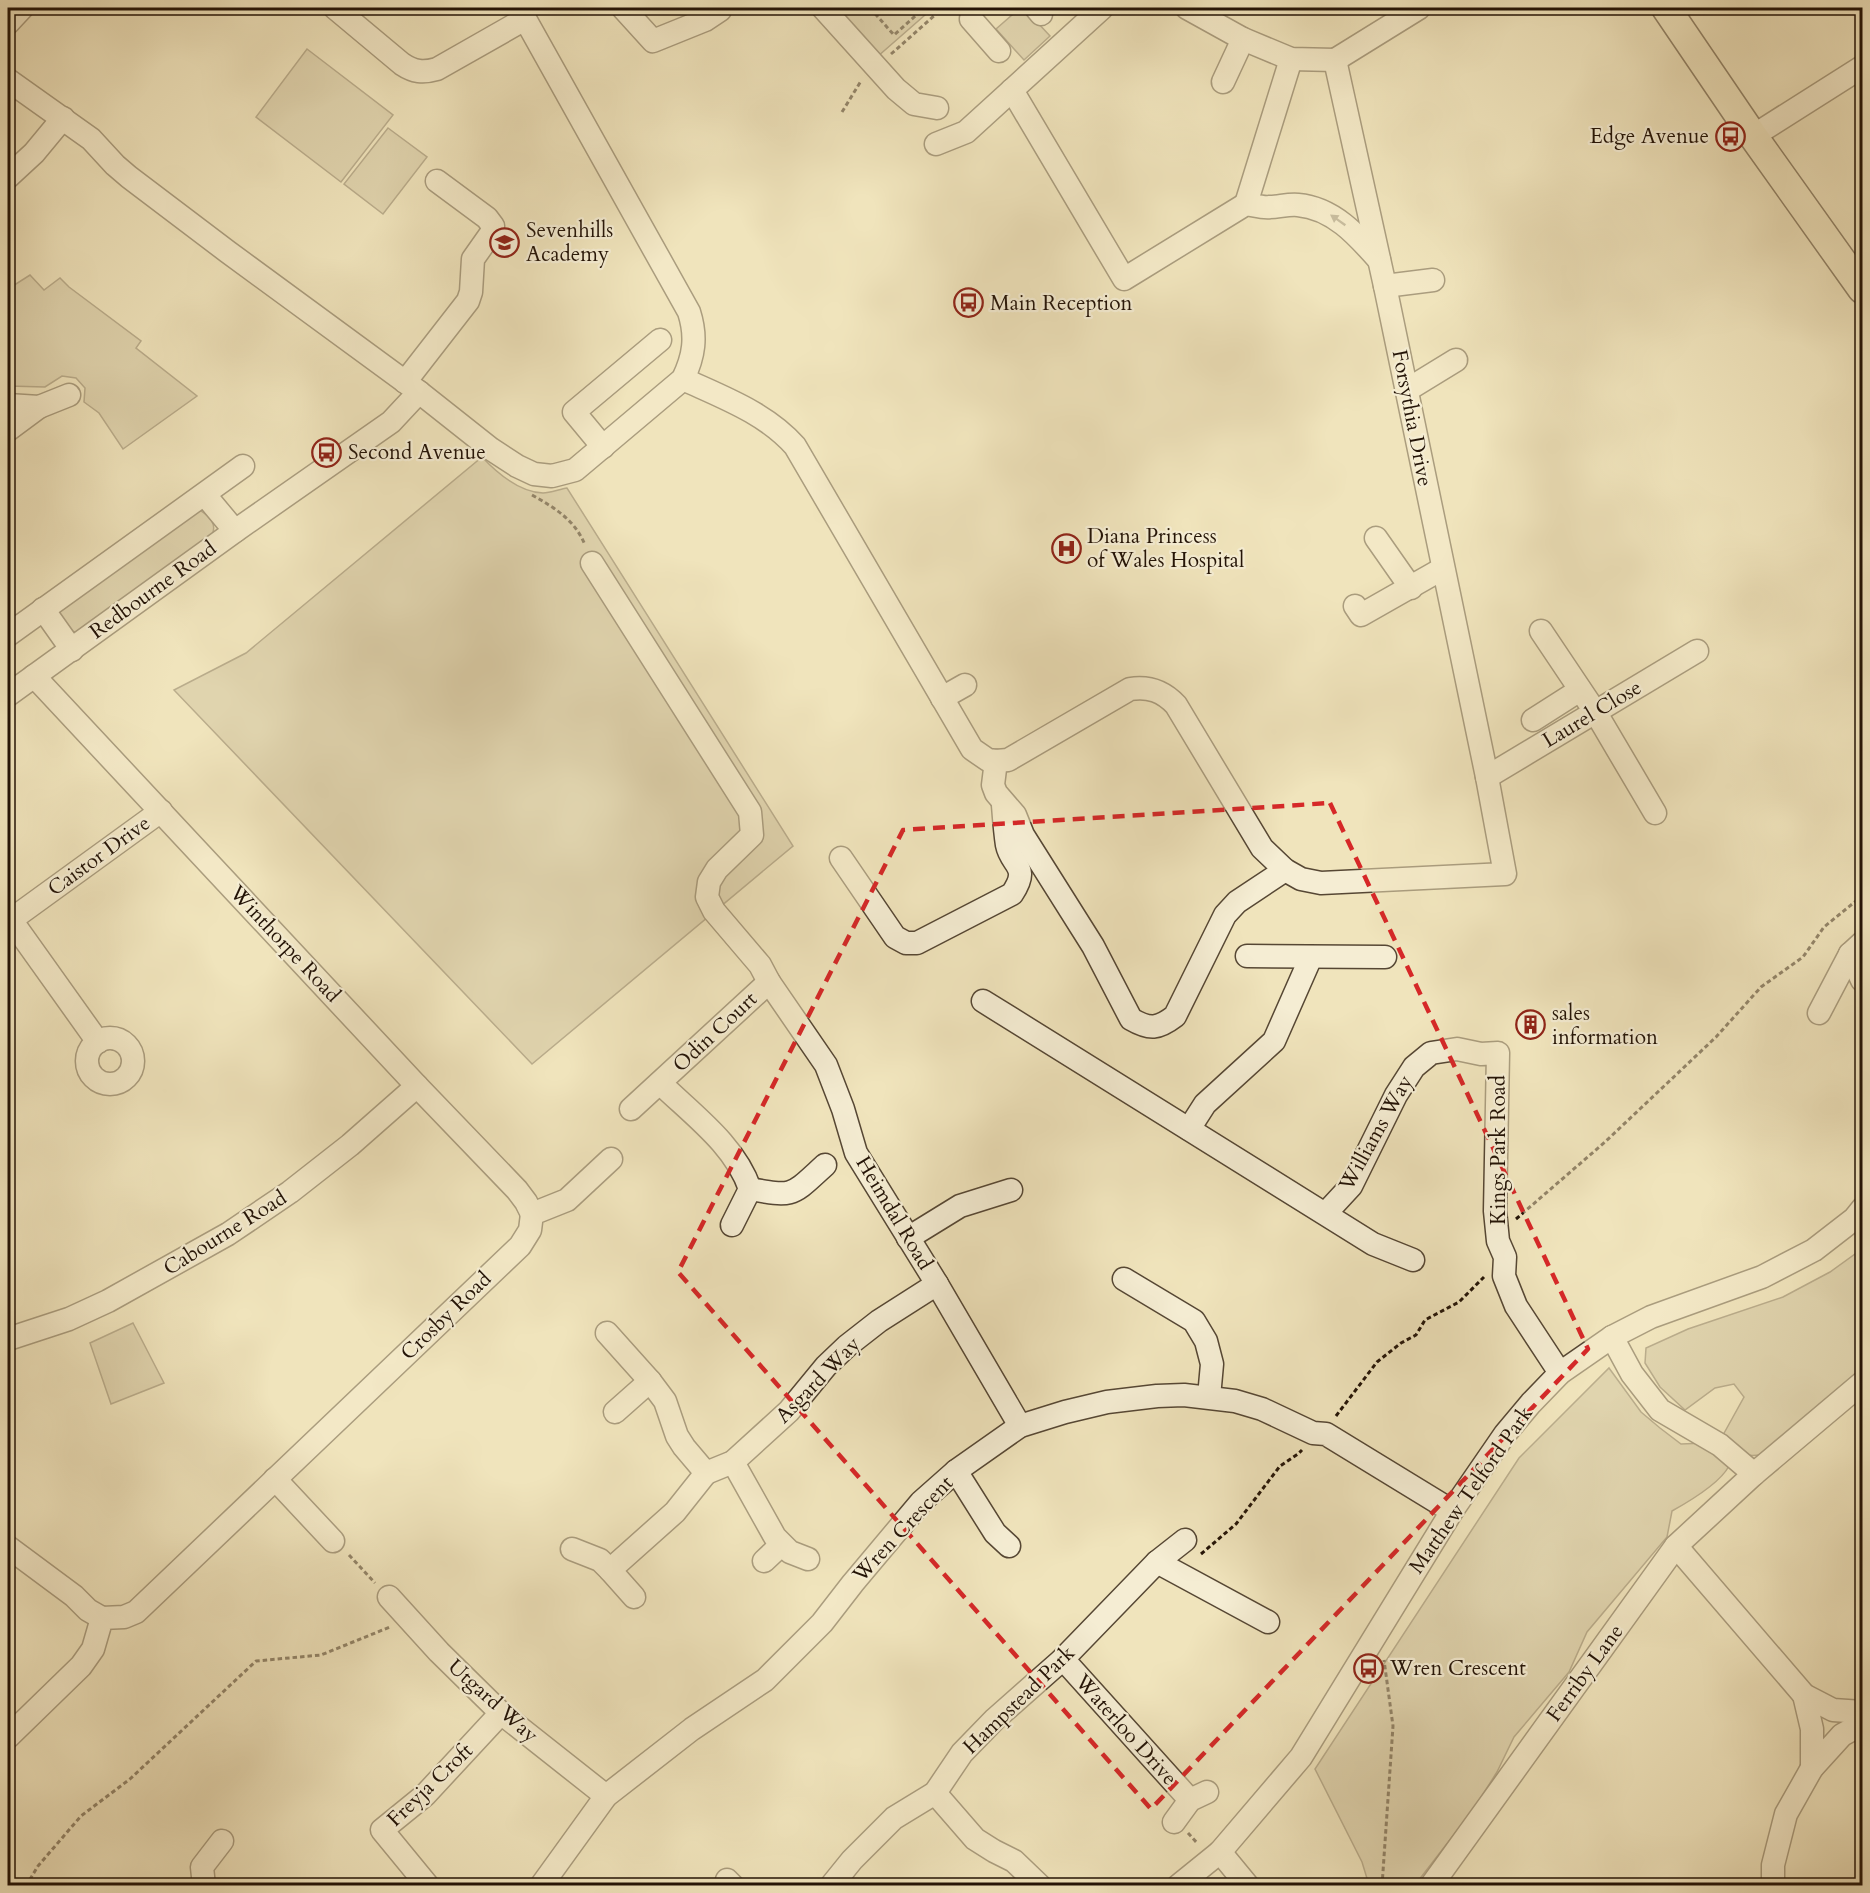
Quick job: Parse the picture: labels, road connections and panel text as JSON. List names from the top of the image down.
{
  "streets": {
    "street": [
      "Forsythia Drive",
      "Redbourne Road",
      "Laurel Close",
      "Caistor Drive",
      "Winthorpe Road",
      "Odin Court",
      "Williams Way",
      "Kings Park Road",
      "Heimdal Road",
      "Cabourne Road",
      "Crosby Road",
      "Asgard Way",
      "Matthew Telford Park",
      "Wren Crescent",
      "Ferriby Lane",
      "Hampstead Park",
      "Utgard Way",
      "Waterloo Drive",
      "Freyja Croft"
    ]
  },
  "crossings": [
    ["Forsythia Drive", "Laurel Close"],
    ["Redbourne Road", "Winthorpe Road"],
    ["Caistor Drive", "Winthorpe Road"],
    ["Winthorpe Road", "Cabourne Road"],
    ["Winthorpe Road", "Crosby Road"],
    ["Odin Court", "Heimdal Road"],
    ["Williams Way", "Kings Park Road"],
    ["Kings Park Road", "Matthew Telford Park"],
    ["Heimdal Road", "Asgard Way"],
    ["Heimdal Road", "Wren Crescent"],
    ["Matthew Telford Park", "Wren Crescent"],
    ["Wren Crescent", "Utgard Way"],
    ["Hampstead Park", "Waterloo Drive"],
    ["Utgard Way", "Freyja Croft"]
  ],
  "places": {
    "bus stop": [
      "Edge Avenue",
      "Main Reception",
      "Second Avenue",
      "Wren Crescent"
    ],
    "school or university": ["Sevenhills Academy"],
    "hospital": ["Diana Princess of Wales Hospital"],
    "building": ["sales information"]
  }
}
